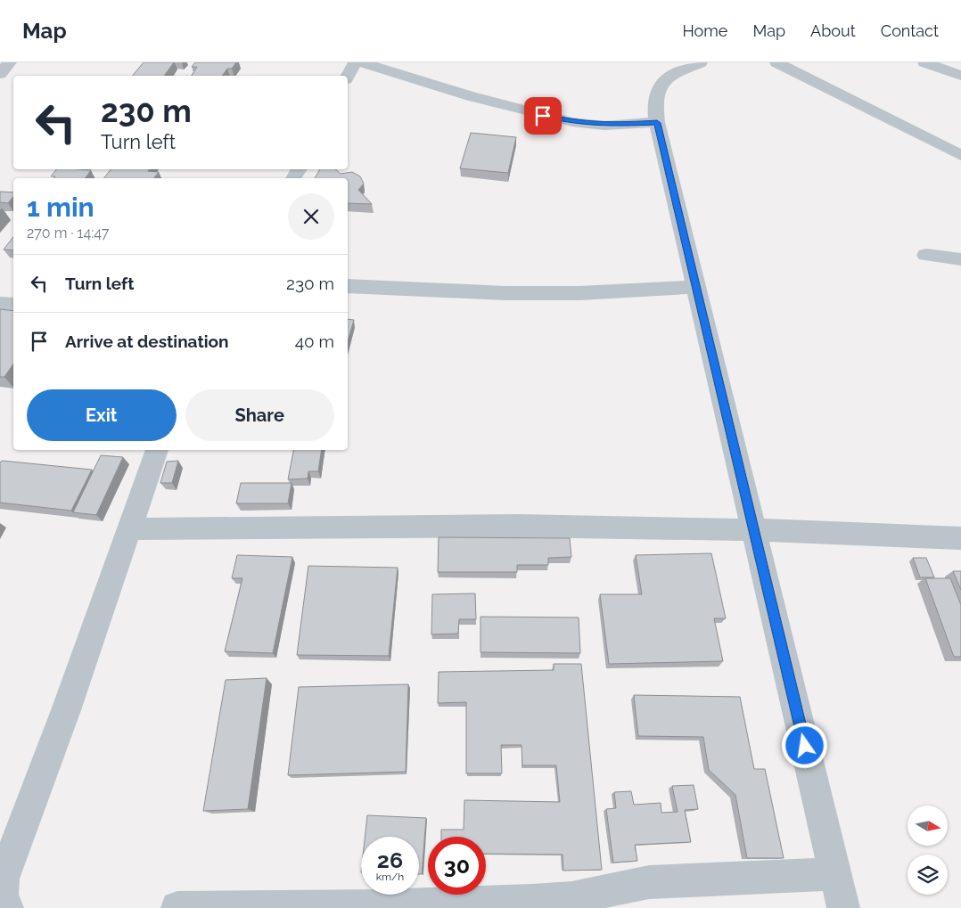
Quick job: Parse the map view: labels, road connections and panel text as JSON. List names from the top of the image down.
{
  "north": "right",
  "page": {
    "header": "Map",
    "nav": [
      "Home",
      "Map",
      "About",
      "Contact"
    ],
    "turn": ["230 m", "Turn left"],
    "heading": ["1 min", "270 m · 14:47"],
    "list": [
      {
        "name": "Turn left",
        "value": "230 m"
      },
      {
        "name": "Arrive at destination",
        "value": "40 m"
      }
    ],
    "buttons": ["Exit", "Share"],
    "speed": "26 km/h",
    "limit": "30"
  }
}
